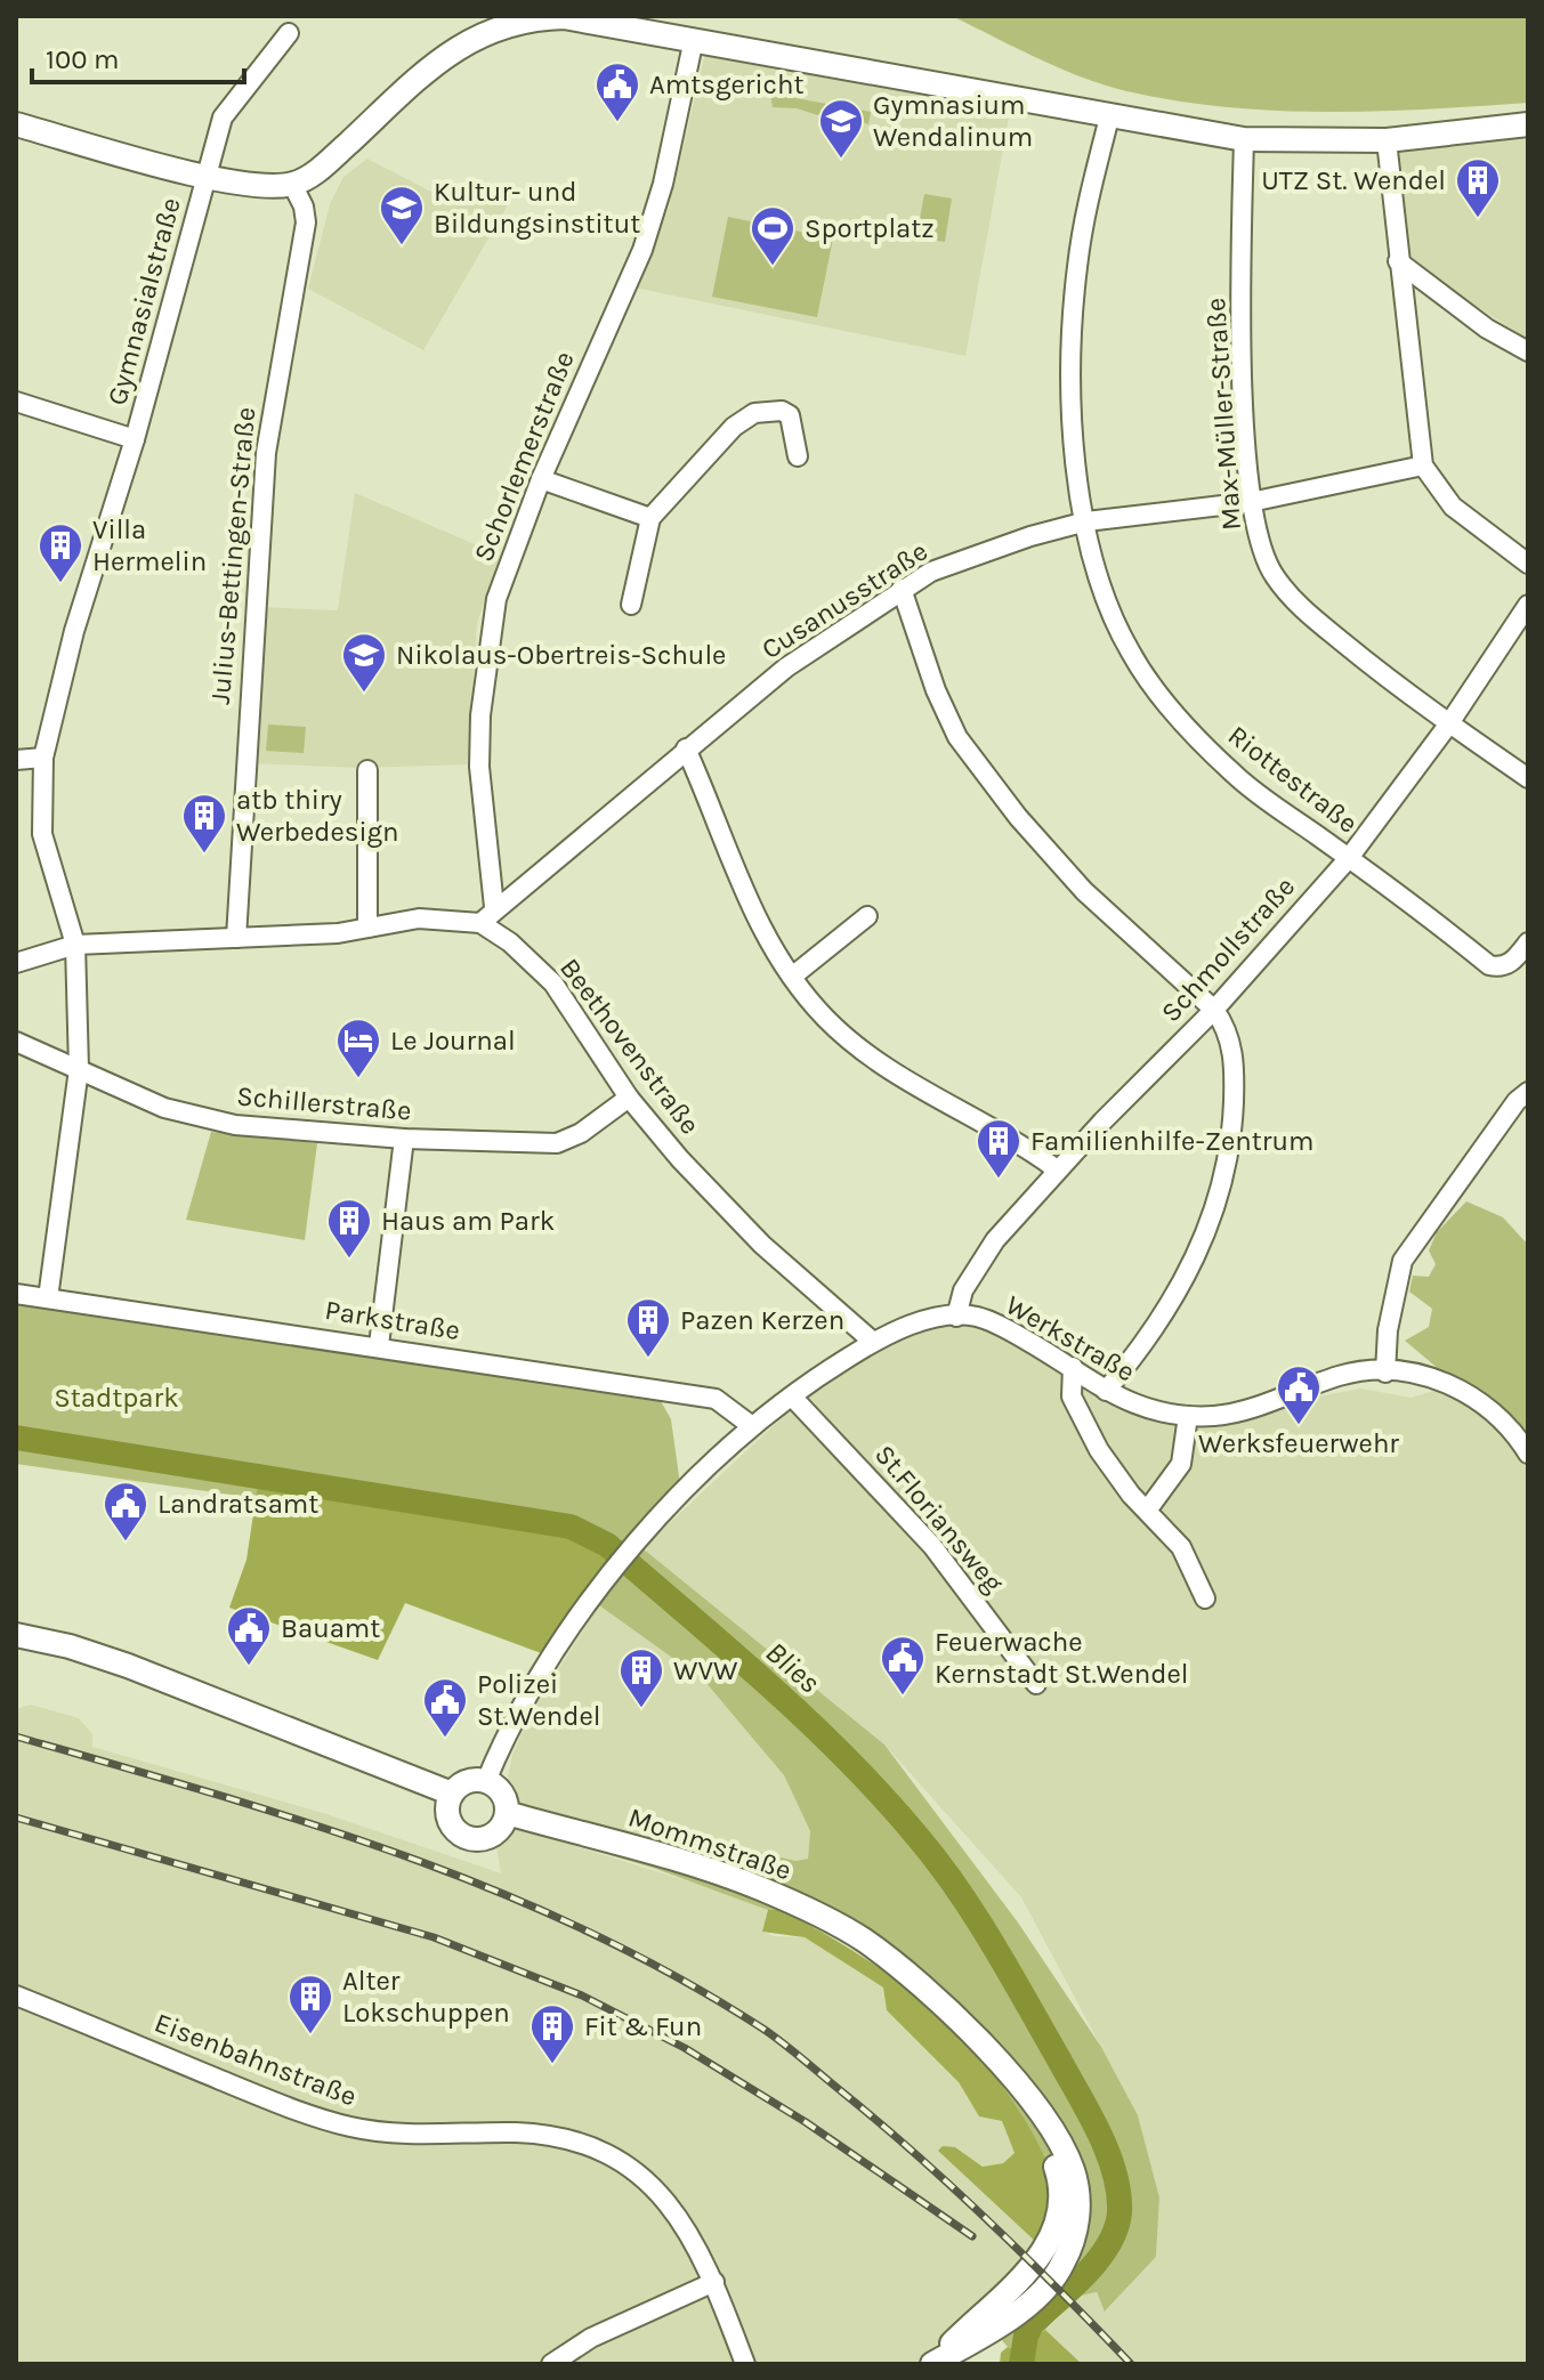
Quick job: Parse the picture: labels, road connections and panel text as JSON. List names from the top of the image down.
{
  "streets": {
    "main road": ["Mommstraße"],
    "street": [
      "Gymnasialstraße",
      "Max-Müller-Straße",
      "Schorlemerstraße",
      "Julius-Bettingen-Straße",
      "Cusanusstraße",
      "Riottestraße",
      "Schmollstraße",
      "Beethovenstraße",
      "Schillerstraße",
      "Parkstraße",
      "Werkstraße",
      "St.Floriansweg",
      "Eisenbahnstraße"
    ]
  },
  "crossings": [
    ["Gymnasialstraße", "Schillerstraße"],
    ["Gymnasialstraße", "Parkstraße"],
    ["Max-Müller-Straße", "Cusanusstraße"],
    ["Max-Müller-Straße", "Schmollstraße"],
    ["Schorlemerstraße", "Cusanusstraße"],
    ["Cusanusstraße", "Riottestraße"],
    ["Cusanusstraße", "Beethovenstraße"],
    ["Riottestraße", "Schmollstraße"],
    ["Schmollstraße", "Werkstraße"],
    ["Beethovenstraße", "Schillerstraße"],
    ["Beethovenstraße", "Werkstraße"],
    ["Parkstraße", "Werkstraße"],
    ["Werkstraße", "St.Floriansweg"],
    ["Werkstraße", "Mommstraße"]
  ],
  "water": ["Blies"],
  "parks": ["Stadtpark"],
  "places": {
    "public building": [
      "Amtsgericht",
      "Werksfeuerwehr",
      "Landratsamt",
      "Bauamt",
      "Feuerwache Kernstadt St.Wendel",
      "Polizei St.Wendel"
    ],
    "school or university": ["Gymnasium Wendalinum", "Kultur- und Bildungsinstitut", "Nikolaus-Obertreis-Schule"],
    "building": [
      "UTZ St. Wendel",
      "Villa Hermelin",
      "atb thiry Werbedesign",
      "Familienhilfe-Zentrum",
      "Haus am Park",
      "Pazen Kerzen",
      "WVW",
      "Alter Lokschuppen",
      "Fit & Fun"
    ],
    "sports": ["Sportplatz"],
    "hotel": ["Le Journal"]
  },
  "scale_bar": "100 m"
}
